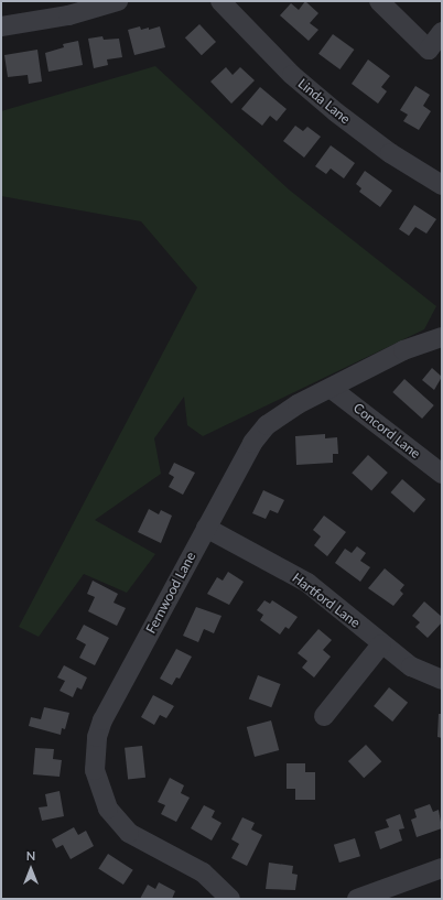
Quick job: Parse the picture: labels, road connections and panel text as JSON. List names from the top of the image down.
{
  "streets": {
    "street": [
      "Linda Lane",
      "Concord Lane",
      "Fernwood Lane",
      "Hartford Lane"
    ]
  },
  "crossings": [
    ["Concord Lane", "Fernwood Lane"],
    ["Fernwood Lane", "Hartford Lane"]
  ],
  "north": "top"
}
